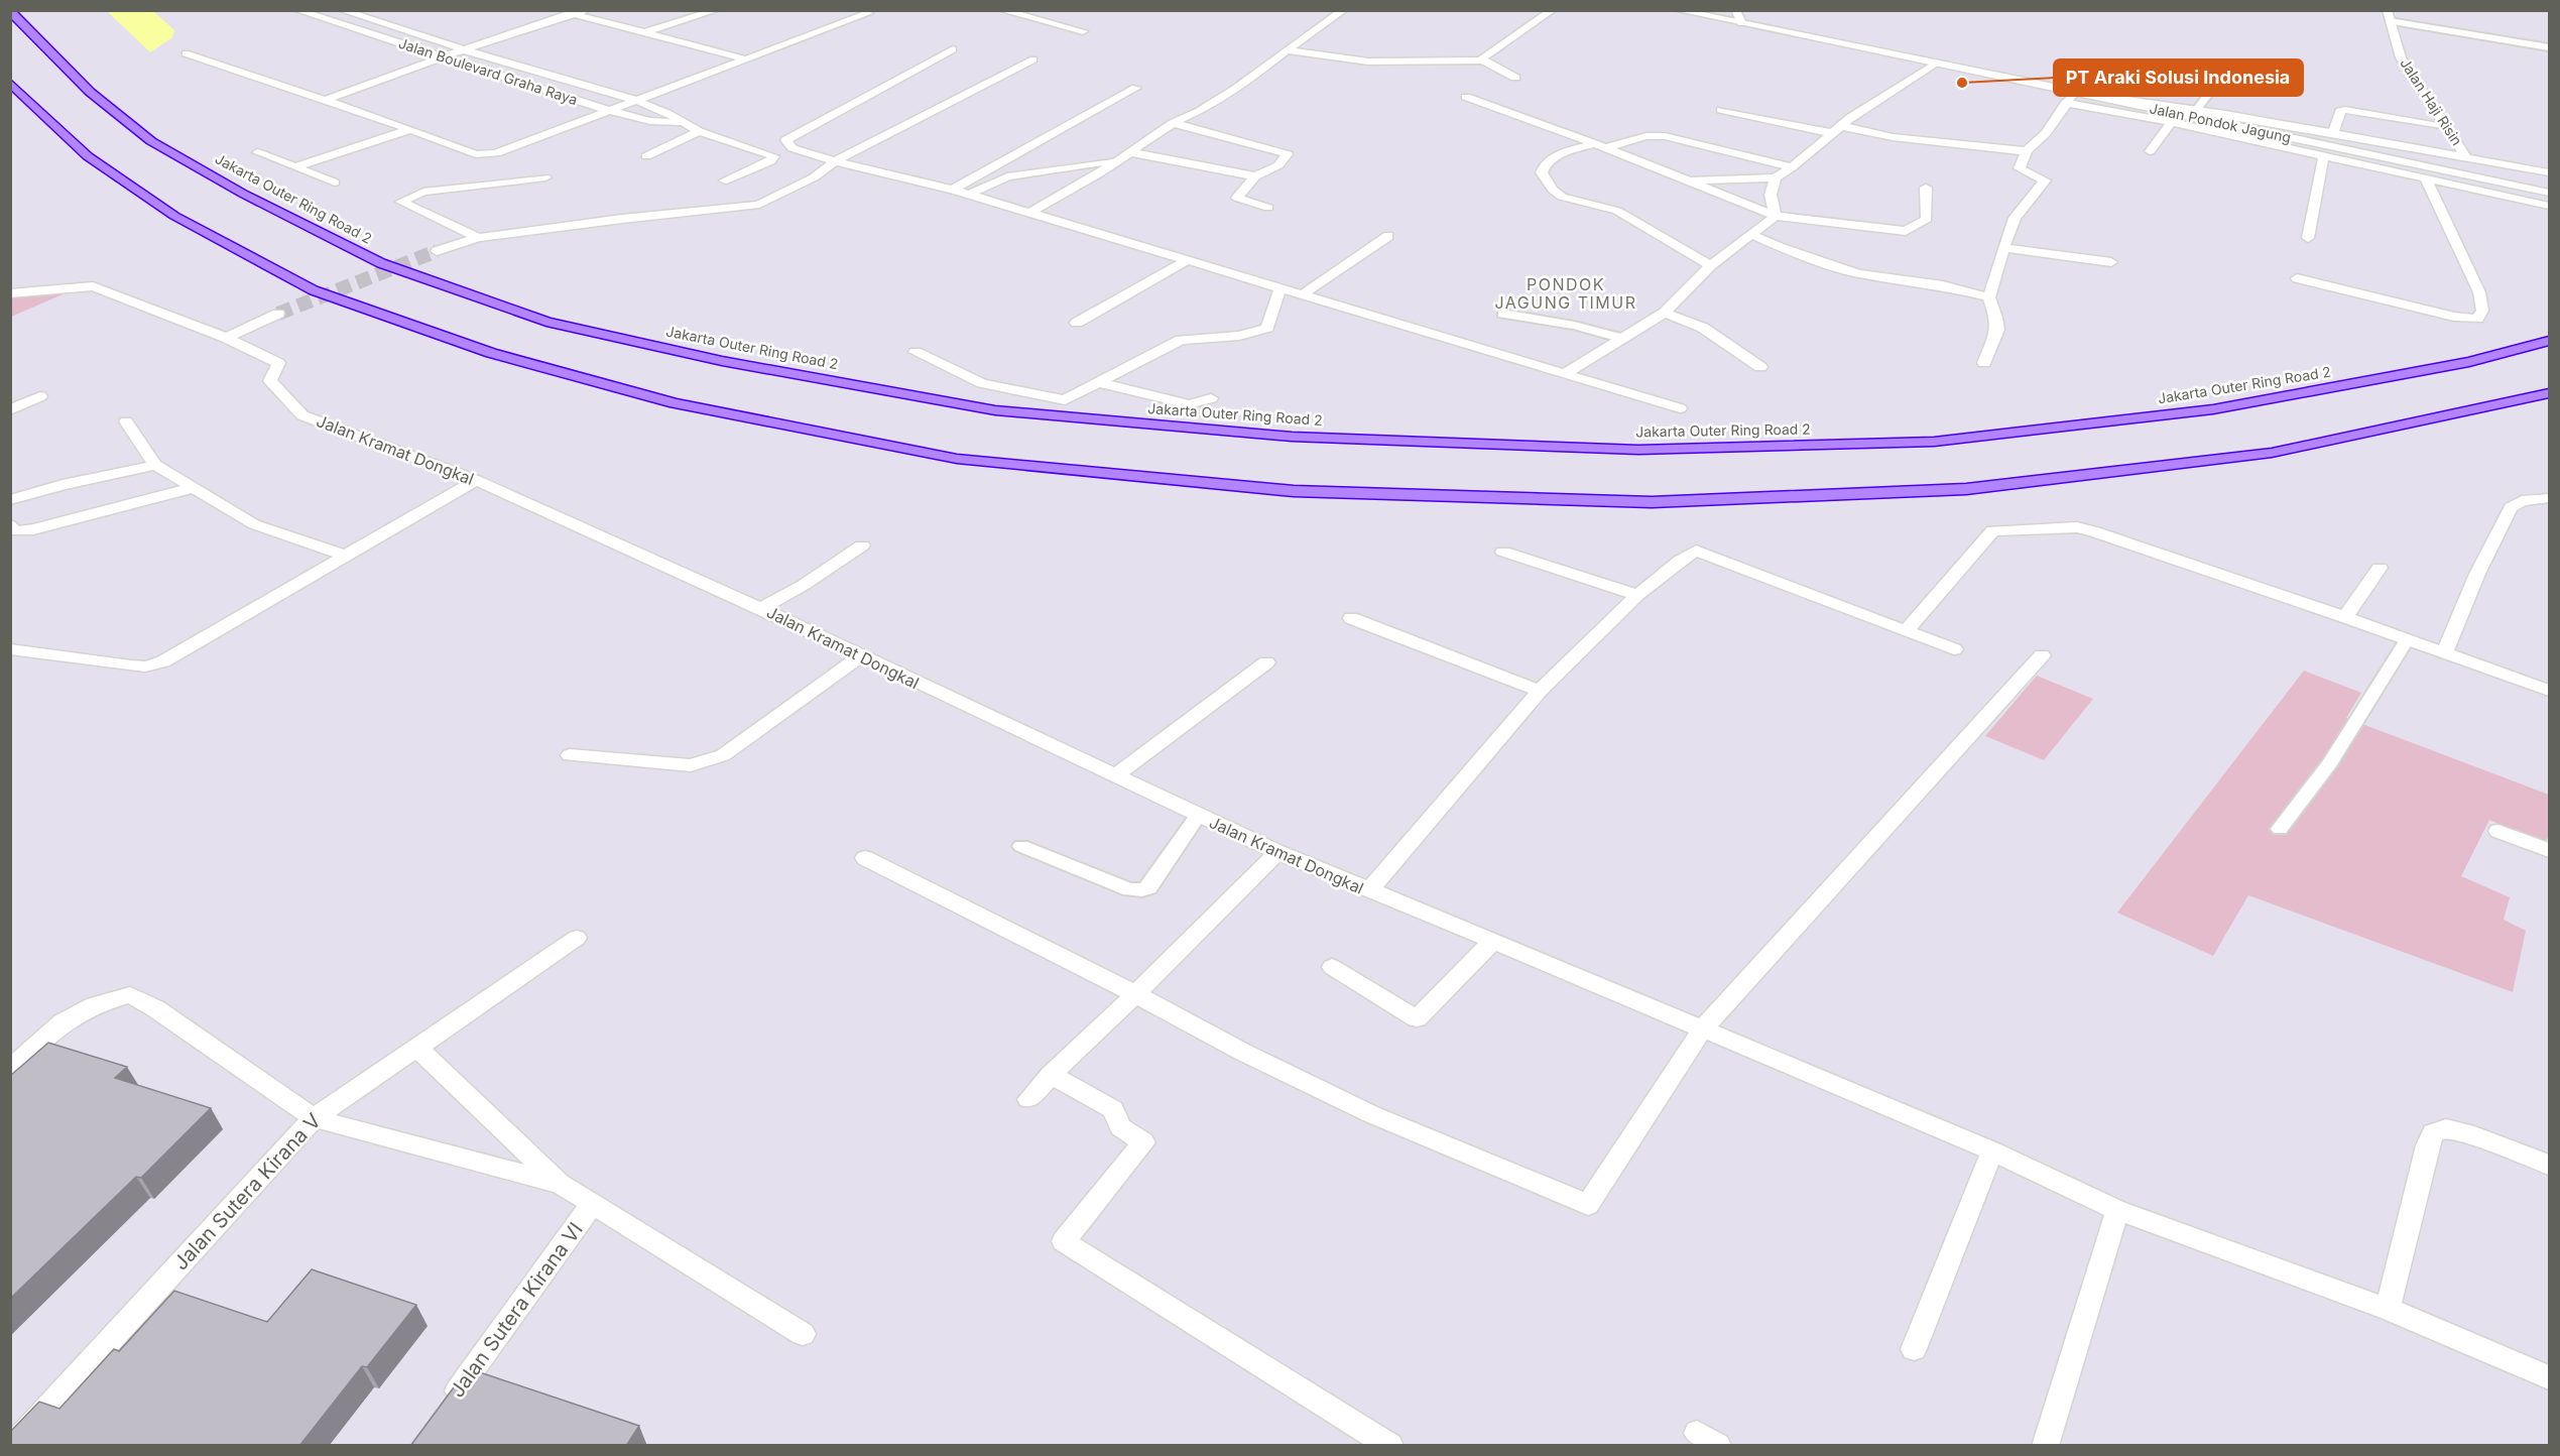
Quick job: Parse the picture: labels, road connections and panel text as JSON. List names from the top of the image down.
{
  "streets": {
    "highway": ["Jakarta Outer Ring Road 2"],
    "street": [
      "Jalan Boulevard Graha Raya",
      "Jalan Haji Risin",
      "Jalan Pondok Jagung",
      "Jalan Kramat Dongkal",
      "Jalan Sutera Kirana V",
      "Jalan Sutera Kirana VI"
    ]
  },
  "districts": ["PONDOK JAGUNG TIMUR"],
  "places": ["PT Araki Solusi Indonesia"]
}
